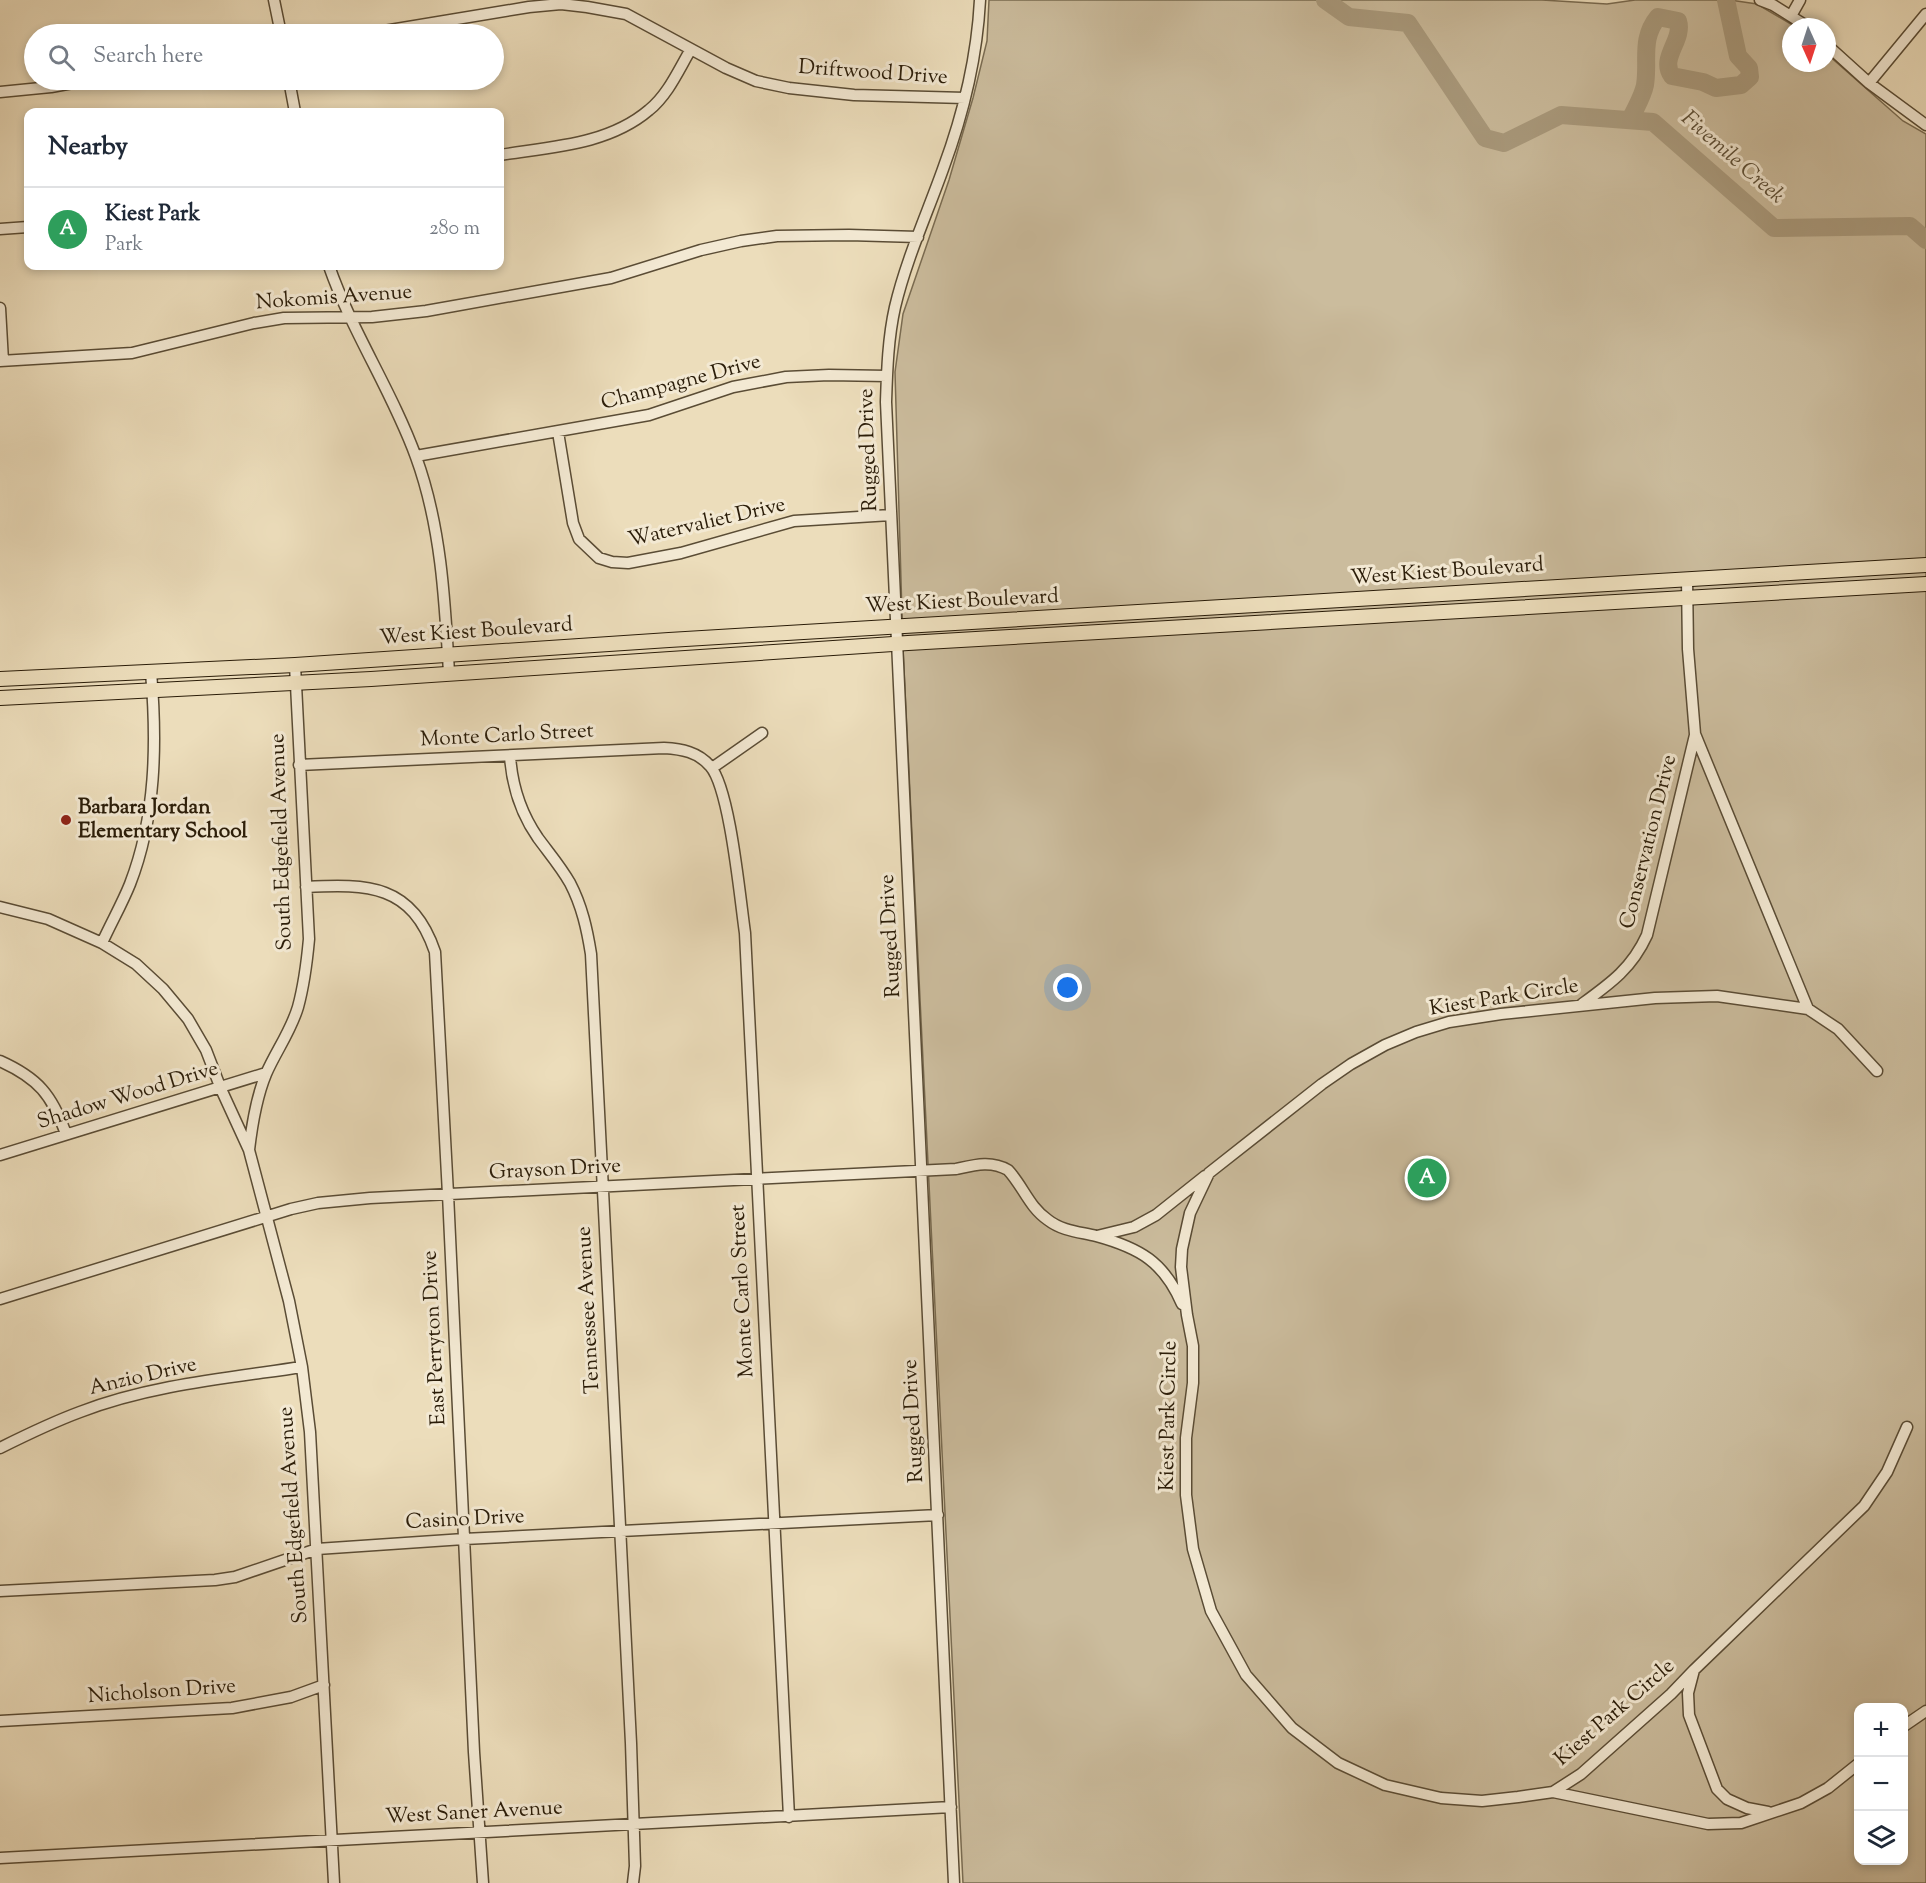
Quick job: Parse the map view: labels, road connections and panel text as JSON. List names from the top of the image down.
{
  "streets": {
    "main road": ["West Kiest Boulevard"],
    "street": [
      "Driftwood Drive",
      "Nokomis Avenue",
      "Champagne Drive",
      "Rugged Drive",
      "Watervaliet Drive",
      "Monte Carlo Street",
      "South Edgefield Avenue",
      "Conservation Drive",
      "Kiest Park Circle",
      "Shadow Wood Drive",
      "Grayson Drive",
      "Tennessee Avenue",
      "East Perryton Drive",
      "Anzio Drive",
      "Casino Drive",
      "Nicholson Drive",
      "West Saner Avenue"
    ]
  },
  "crossings": [
    ["Driftwood Drive", "Rugged Drive"],
    ["Nokomis Avenue", "Rugged Drive"],
    ["Champagne Drive", "Rugged Drive"],
    ["Champagne Drive", "Watervaliet Drive"],
    ["Rugged Drive", "Watervaliet Drive"],
    ["Rugged Drive", "West Kiest Boulevard"],
    ["Rugged Drive", "Grayson Drive"],
    ["Rugged Drive", "Casino Drive"],
    ["Rugged Drive", "West Saner Avenue"],
    ["West Kiest Boulevard", "South Edgefield Avenue"],
    ["West Kiest Boulevard", "Conservation Drive"],
    ["Monte Carlo Street", "South Edgefield Avenue"],
    ["Monte Carlo Street", "Grayson Drive"],
    ["Monte Carlo Street", "Tennessee Avenue"],
    ["Monte Carlo Street", "Casino Drive"],
    ["Monte Carlo Street", "West Saner Avenue"],
    ["South Edgefield Avenue", "Shadow Wood Drive"],
    ["South Edgefield Avenue", "Grayson Drive"],
    ["South Edgefield Avenue", "East Perryton Drive"],
    ["South Edgefield Avenue", "Anzio Drive"],
    ["South Edgefield Avenue", "Casino Drive"],
    ["South Edgefield Avenue", "Nicholson Drive"],
    ["South Edgefield Avenue", "West Saner Avenue"],
    ["Conservation Drive", "Kiest Park Circle"],
    ["Kiest Park Circle", "Grayson Drive"],
    ["Grayson Drive", "Tennessee Avenue"],
    ["Grayson Drive", "East Perryton Drive"],
    ["Tennessee Avenue", "Casino Drive"],
    ["Tennessee Avenue", "West Saner Avenue"],
    ["East Perryton Drive", "Casino Drive"],
    ["East Perryton Drive", "West Saner Avenue"]
  ],
  "water": ["Fivemile Creek"],
  "places": ["Barbara Jordan Elementary School"],
  "north": "bottom",
  "page": {
    "search": "Search here",
    "heading": "Nearby",
    "list": [
      {
        "mark": "A",
        "name": "Kiest Park",
        "note": "Park",
        "value": "280 m"
      }
    ],
    "pins": "A",
    "map_buttons": ["+", "−"]
  }
}
